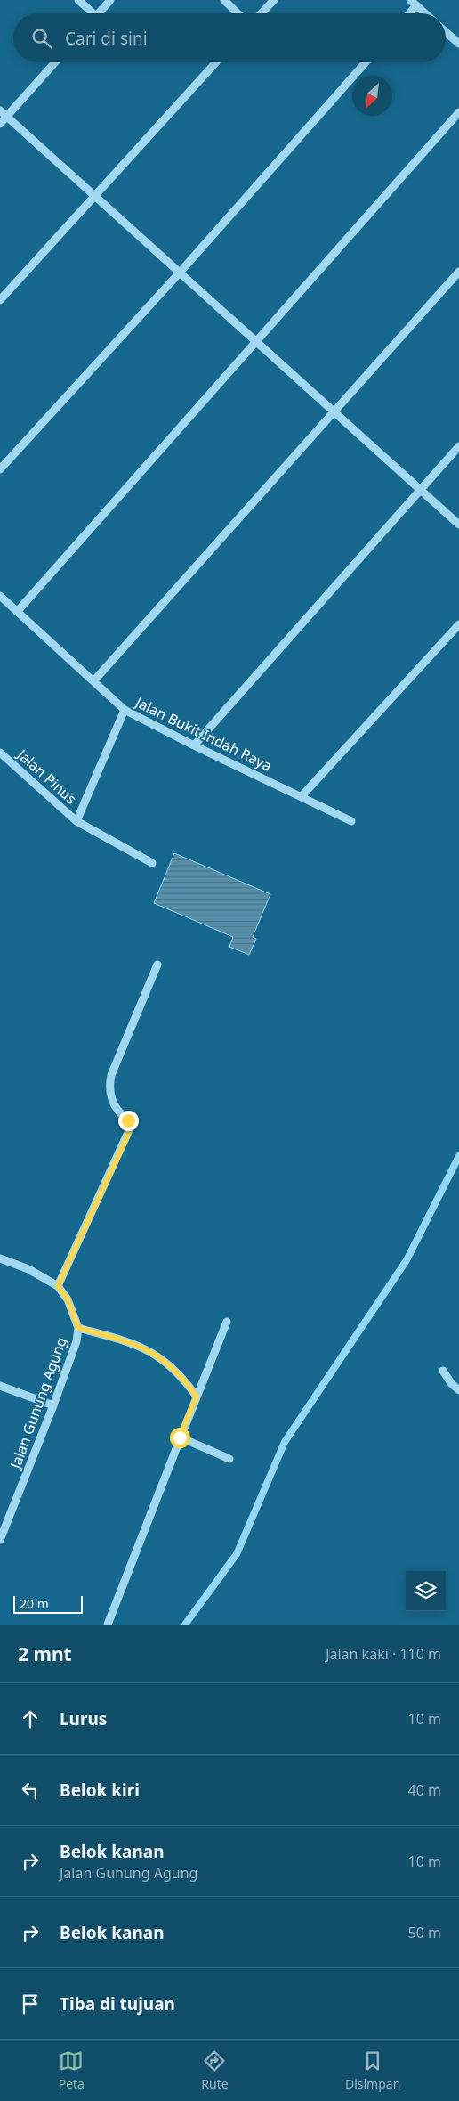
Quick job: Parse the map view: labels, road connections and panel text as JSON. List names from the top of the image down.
{
  "streets": {
    "street": ["Jalan Bukit Indah Raya", "Jalan Pinus", "Jalan Gunung Agung"]
  },
  "scale_bar": "20 m",
  "north": "bottom left",
  "page": {
    "search": "Cari di sini",
    "scale": "20 m",
    "heading": ["2 mnt", "Jalan kaki · 110 m"],
    "list": [
      ["Lurus", "10 m"],
      ["Belok kiri", "40 m"],
      ["Belok kanan", "Jalan Gunung Agung", "10 m"],
      ["Belok kanan", "50 m"],
      "Tiba di tujuan"
    ],
    "nav": ["Peta", "Rute", "Disimpan"]
  }
}
